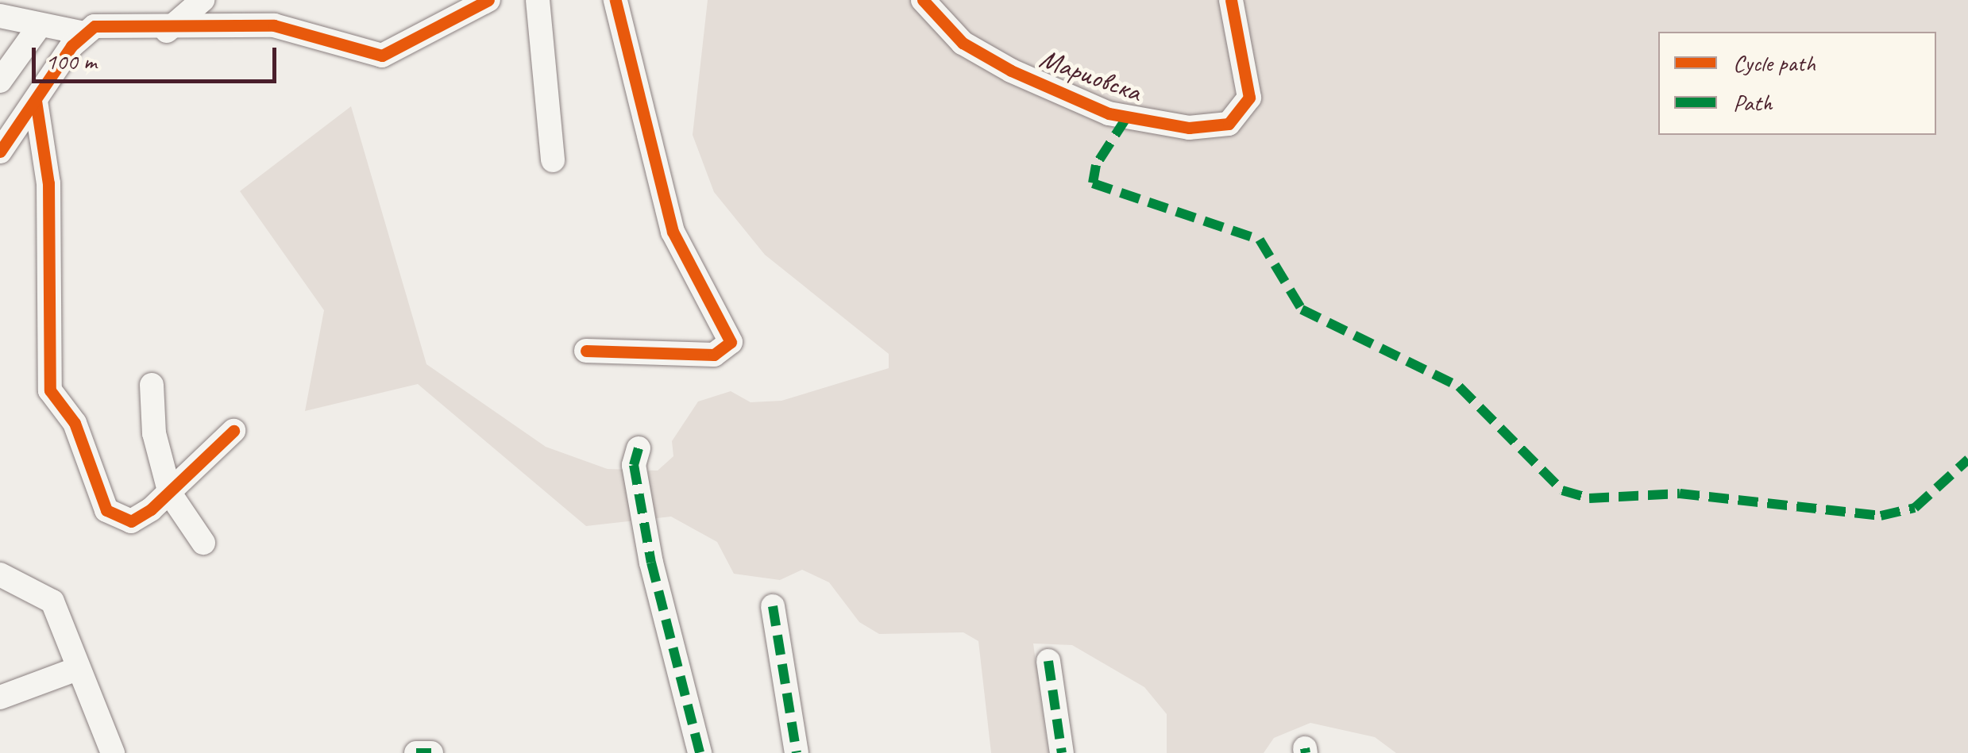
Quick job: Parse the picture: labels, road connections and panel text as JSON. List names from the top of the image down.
{
  "streets": {
    "street": ["Мариовска"]
  },
  "legend": ["Cycle path", "Path"],
  "scale_bar": "100 m"
}
